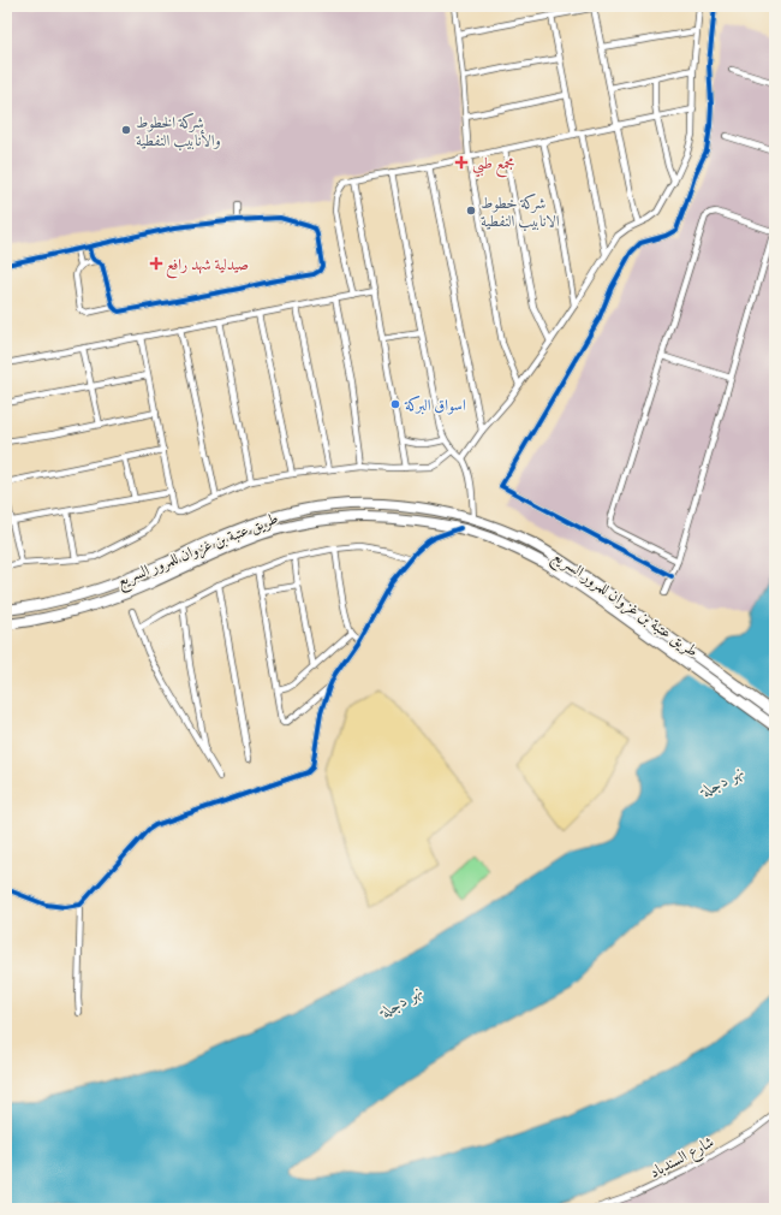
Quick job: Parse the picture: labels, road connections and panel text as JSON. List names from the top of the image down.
{
  "streets": {
    "highway": ["طريق عتبة بن غزوان للمرور السريع"],
    "street": ["شارع السندباد"]
  },
  "water": ["نهر دجلة"],
  "places": {
    "other": ["شركة الخطوط والأنابيب النفطية", "شركة خطوط الانابيب النفطية", "اسواق البركة"],
    "health": ["مجمع طبي", "صيدلية شهد رافع"]
  }
}
